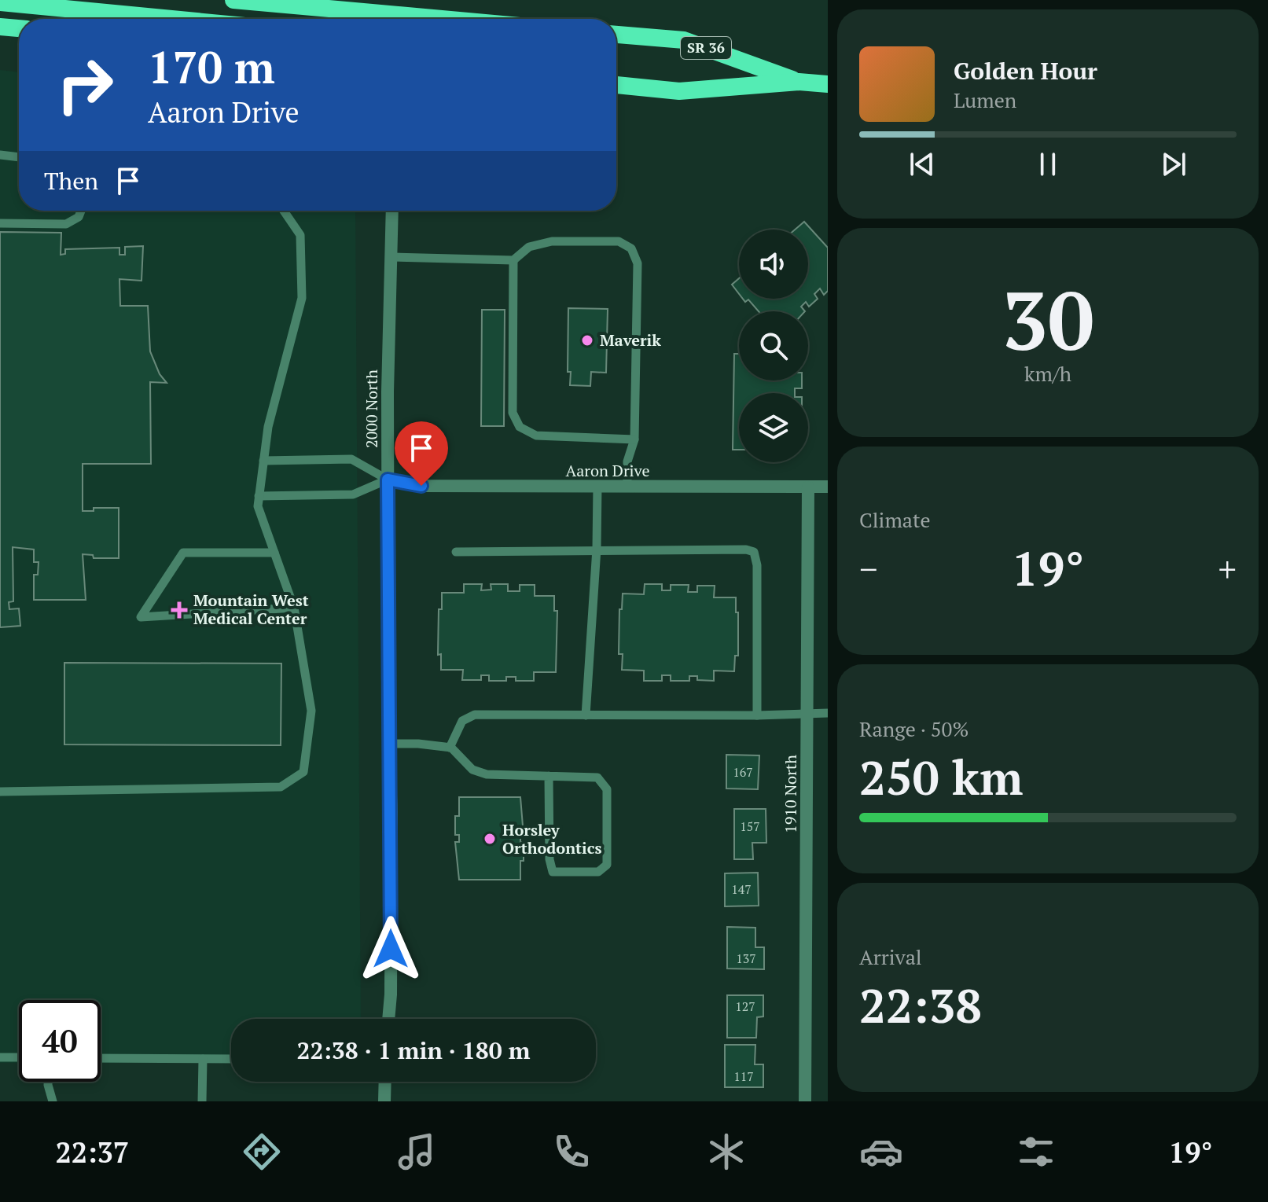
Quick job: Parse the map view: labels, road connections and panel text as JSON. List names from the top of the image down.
{
  "streets": {
    "highway": ["SR 36"],
    "street": ["2000 North", "Aaron Drive", "1910 North"]
  },
  "crossings": [
    ["2000 North", "Aaron Drive"],
    ["Aaron Drive", "1910 North"]
  ],
  "places": {
    "other": ["Maverik", "Horsley Orthodontics"],
    "health": ["Mountain West Medical Center"]
  },
  "house_numbers": [
    "167",
    "157",
    "147",
    "137",
    "127",
    "117"
  ],
  "page": {
    "turn": ["170 m", "Aaron Drive"],
    "song": ["Golden Hour", "Lumen"],
    "then": "Then",
    "tile": [
      ["30", "km/h"],
      "Climate",
      ["Range · 50%", "250 km"],
      ["Arrival", "22:38"]
    ],
    "heat": ["−", "19°", "+"],
    "limit": "40",
    "trip": "22:38 · 1 min · 180 m",
    "tabs": ["22:37", "19°"]
  }
}
